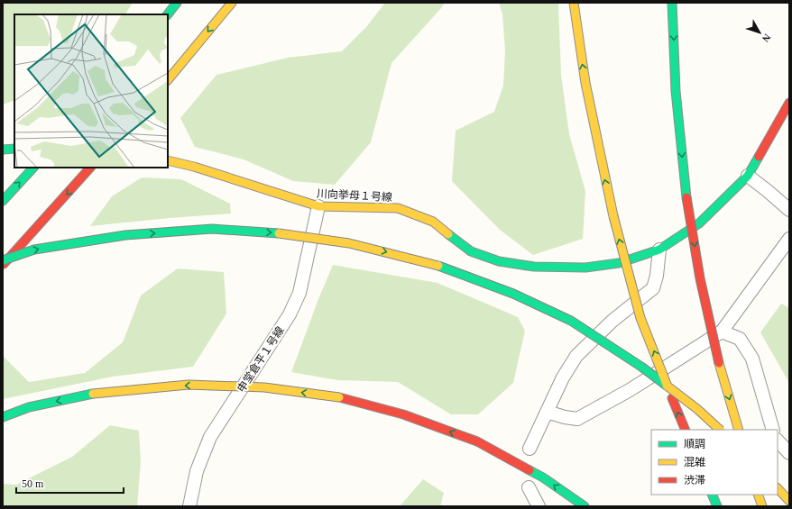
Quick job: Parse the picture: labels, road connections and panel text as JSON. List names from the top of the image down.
{
  "streets": {
    "main road": ["川向挙母１号線"],
    "street": ["申堂倉平１号線"]
  },
  "crossings": [
    ["川向挙母１号線", "申堂倉平１号線"]
  ],
  "legend": ["順調", "混雑", "渋滞"],
  "scale_bar": "50 m",
  "north": "bottom right"
}
